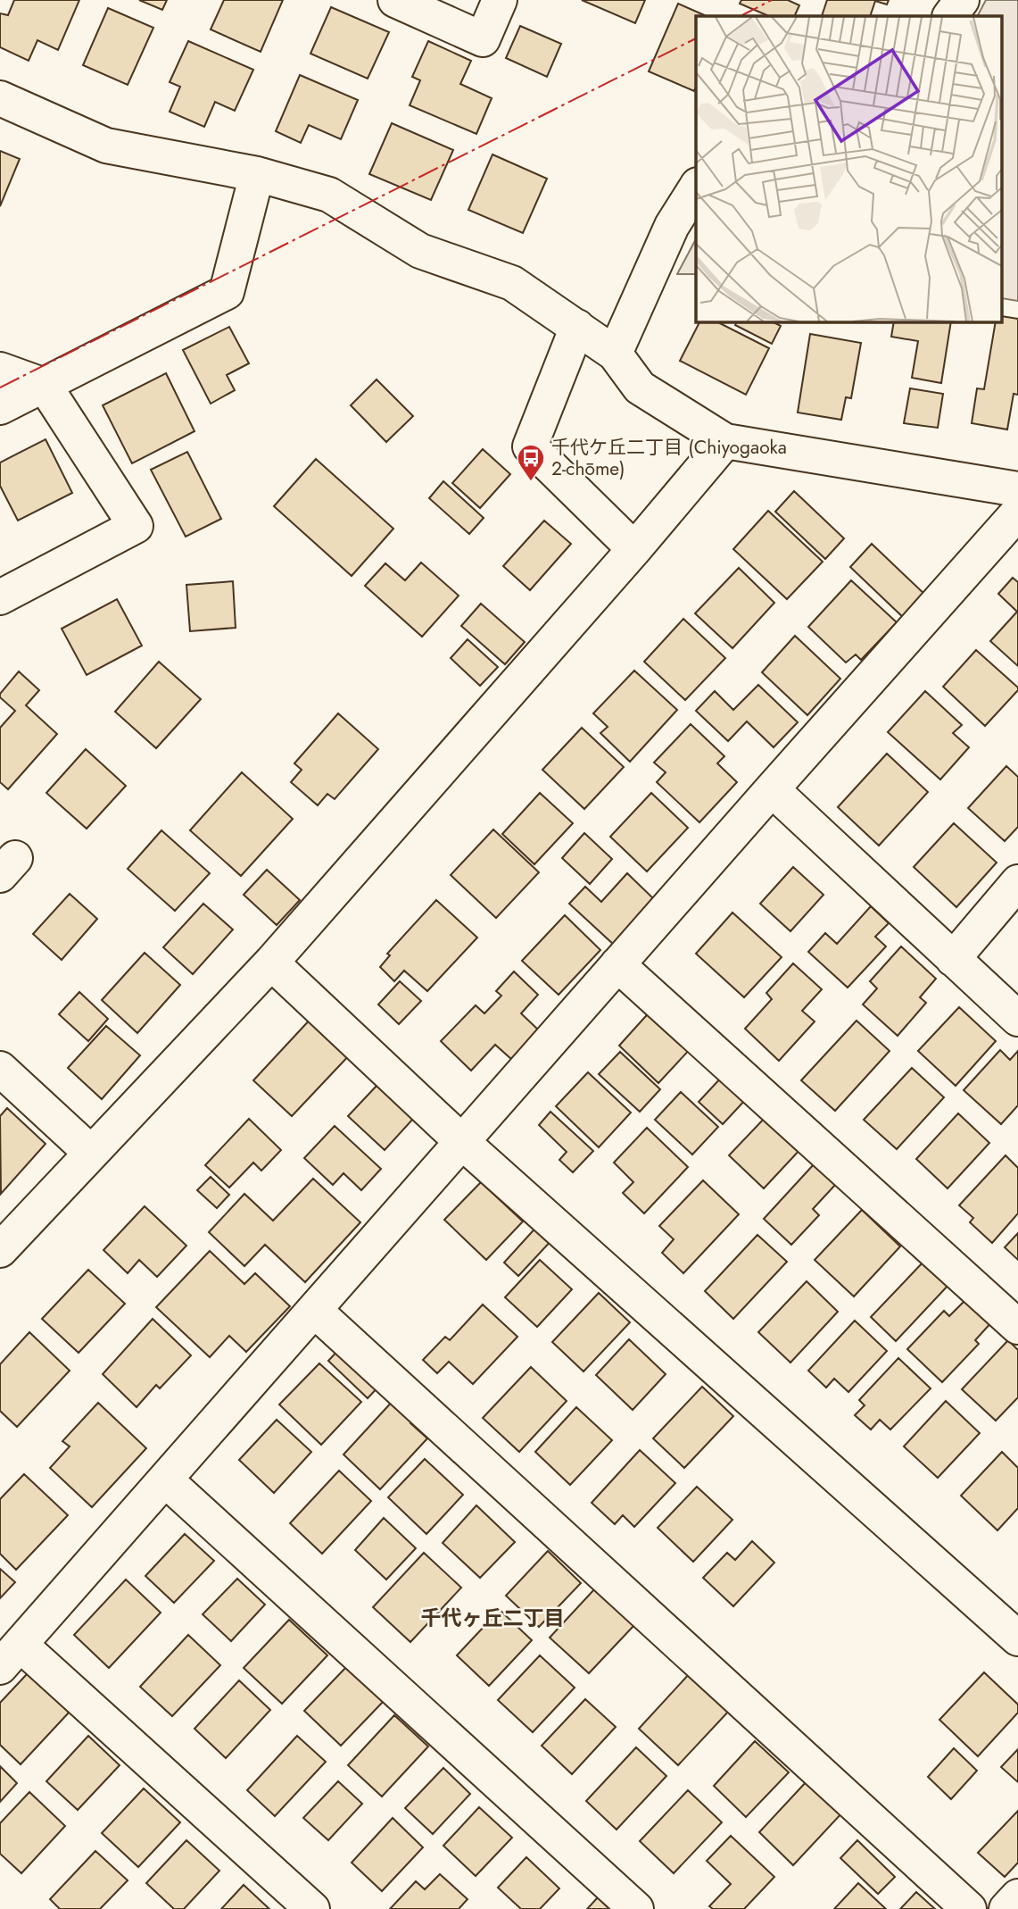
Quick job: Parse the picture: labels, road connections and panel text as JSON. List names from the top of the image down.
{
  "districts": ["千代ヶ丘二丁目"],
  "places": {
    "bus stop": ["千代ケ丘二丁目 (Chiyogaoka 2-chōme)"]
  }
}
